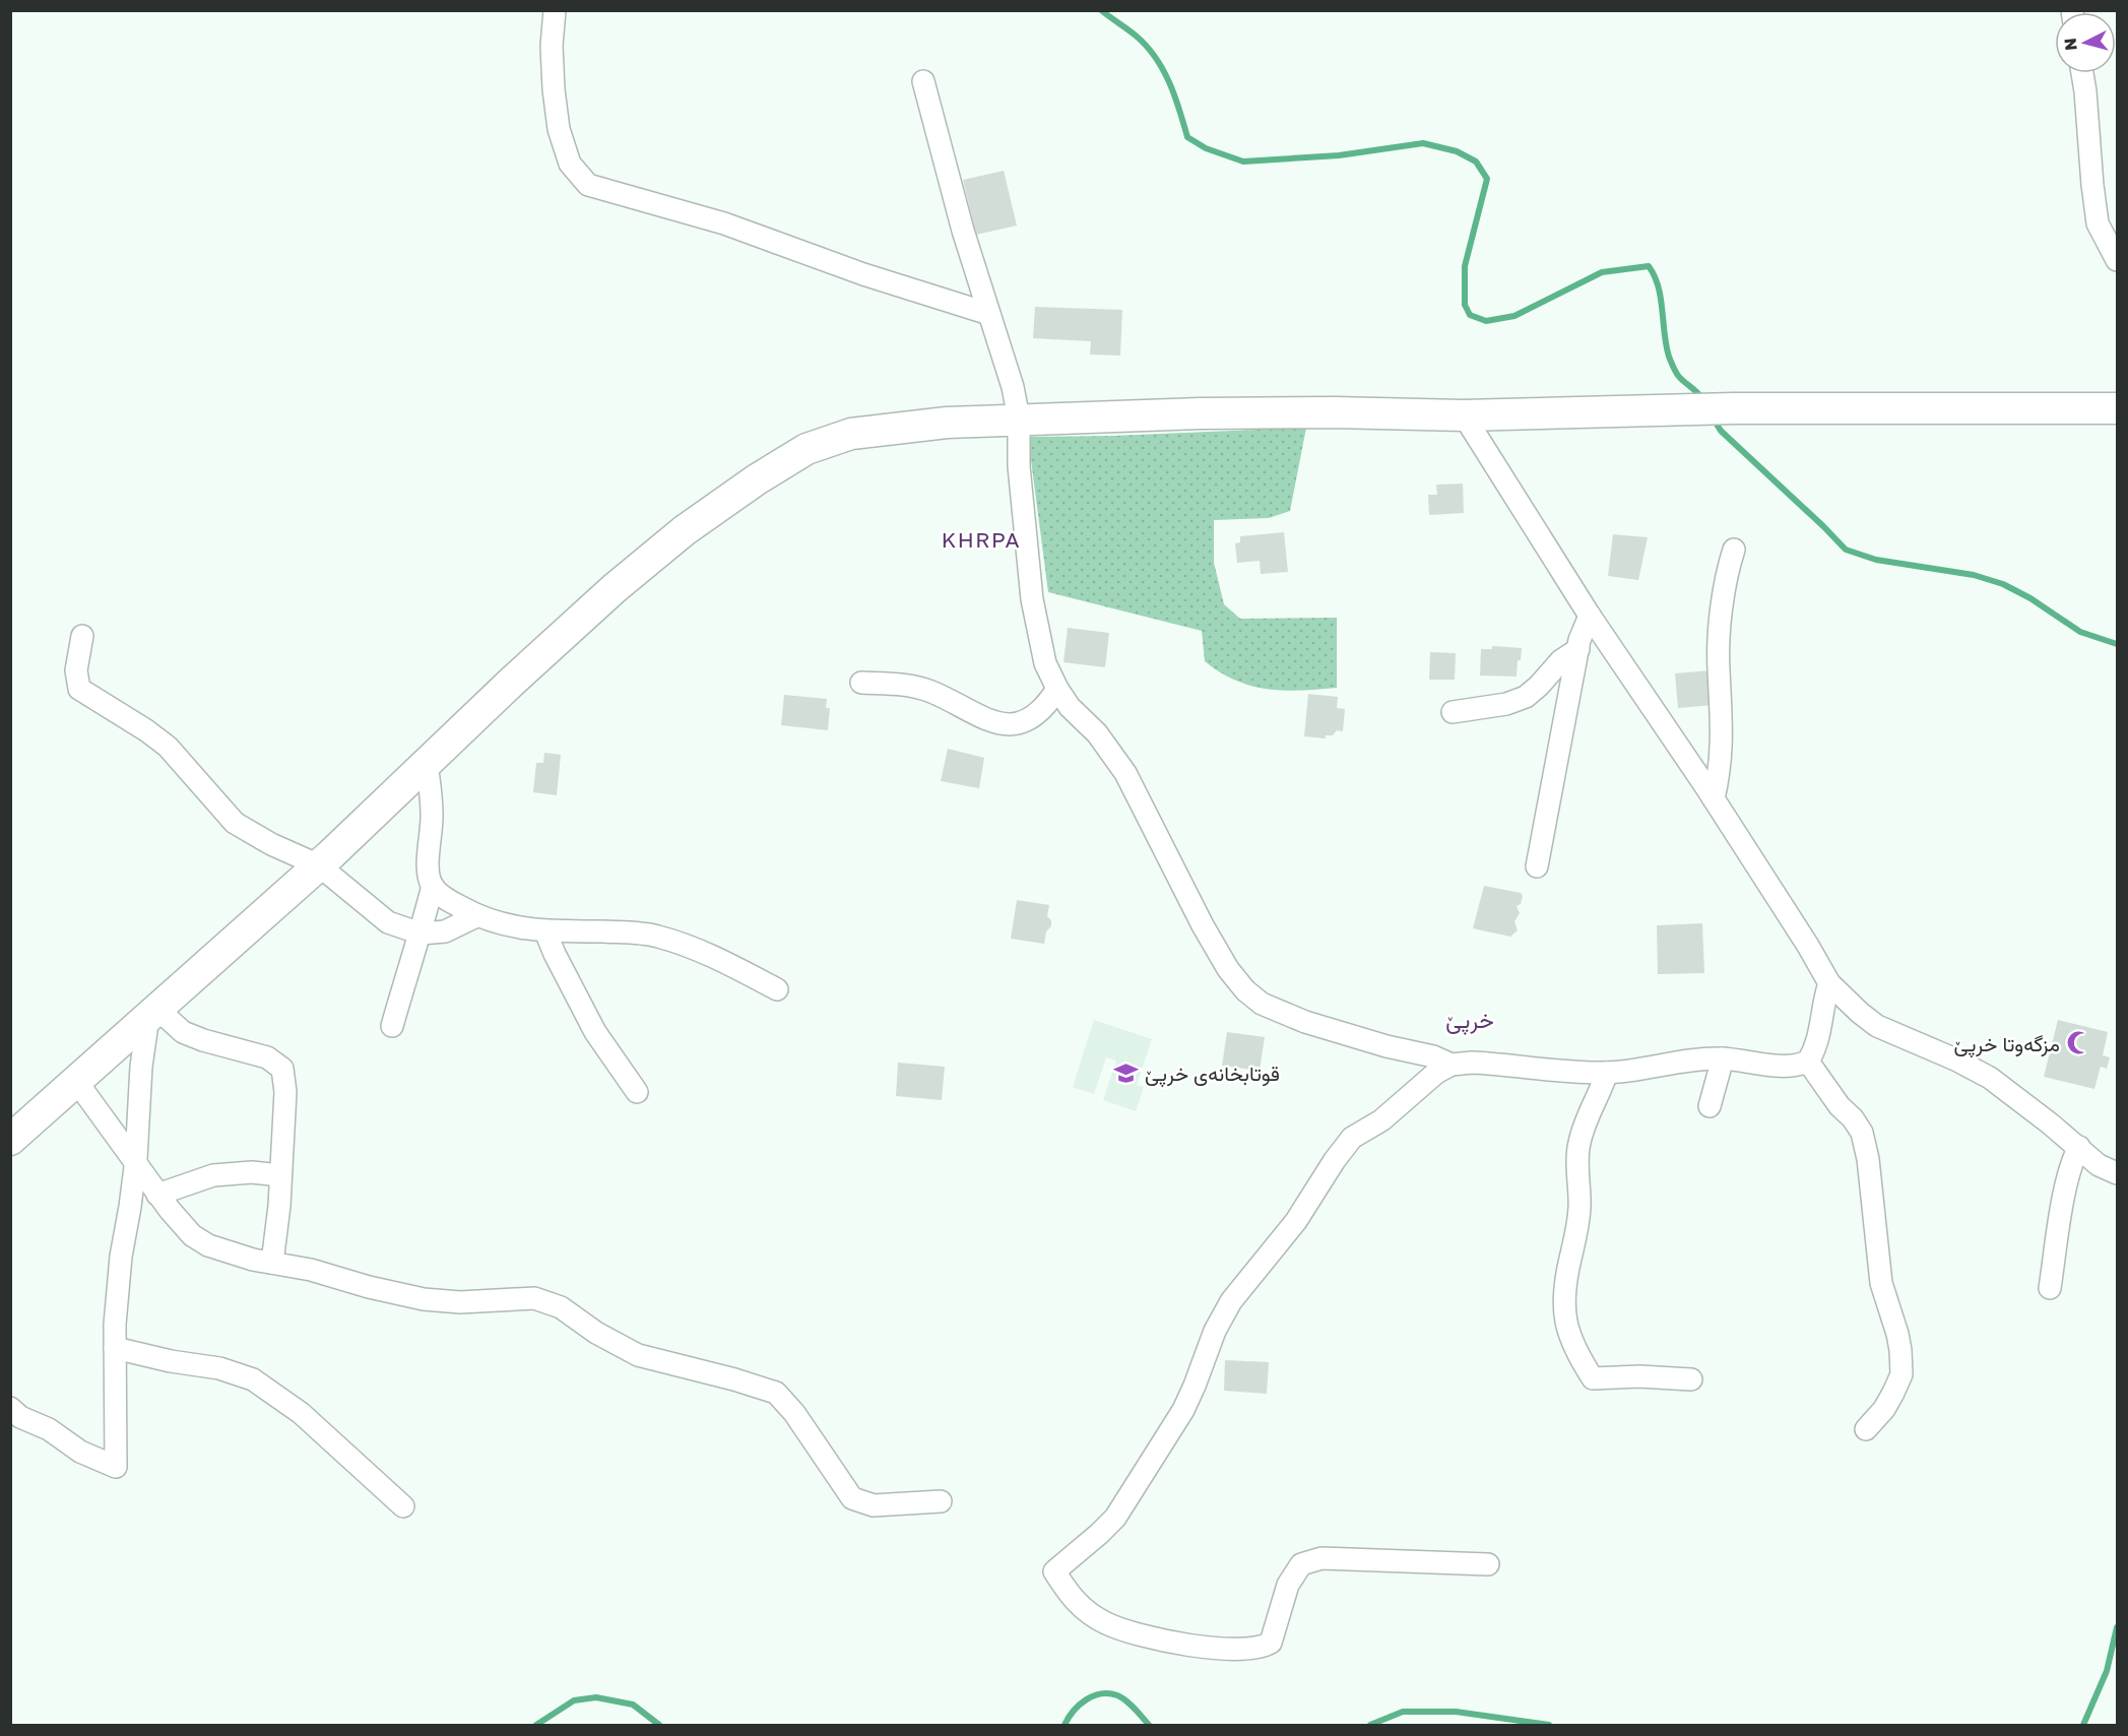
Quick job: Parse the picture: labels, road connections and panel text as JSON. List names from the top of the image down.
{
  "districts": ["KHRPA", "خرپێ"],
  "places": {
    "mosque": ["مزگەوتا خرپێ"],
    "school or university": ["قوتابخانەی خرپێ"]
  },
  "north": "left"
}
